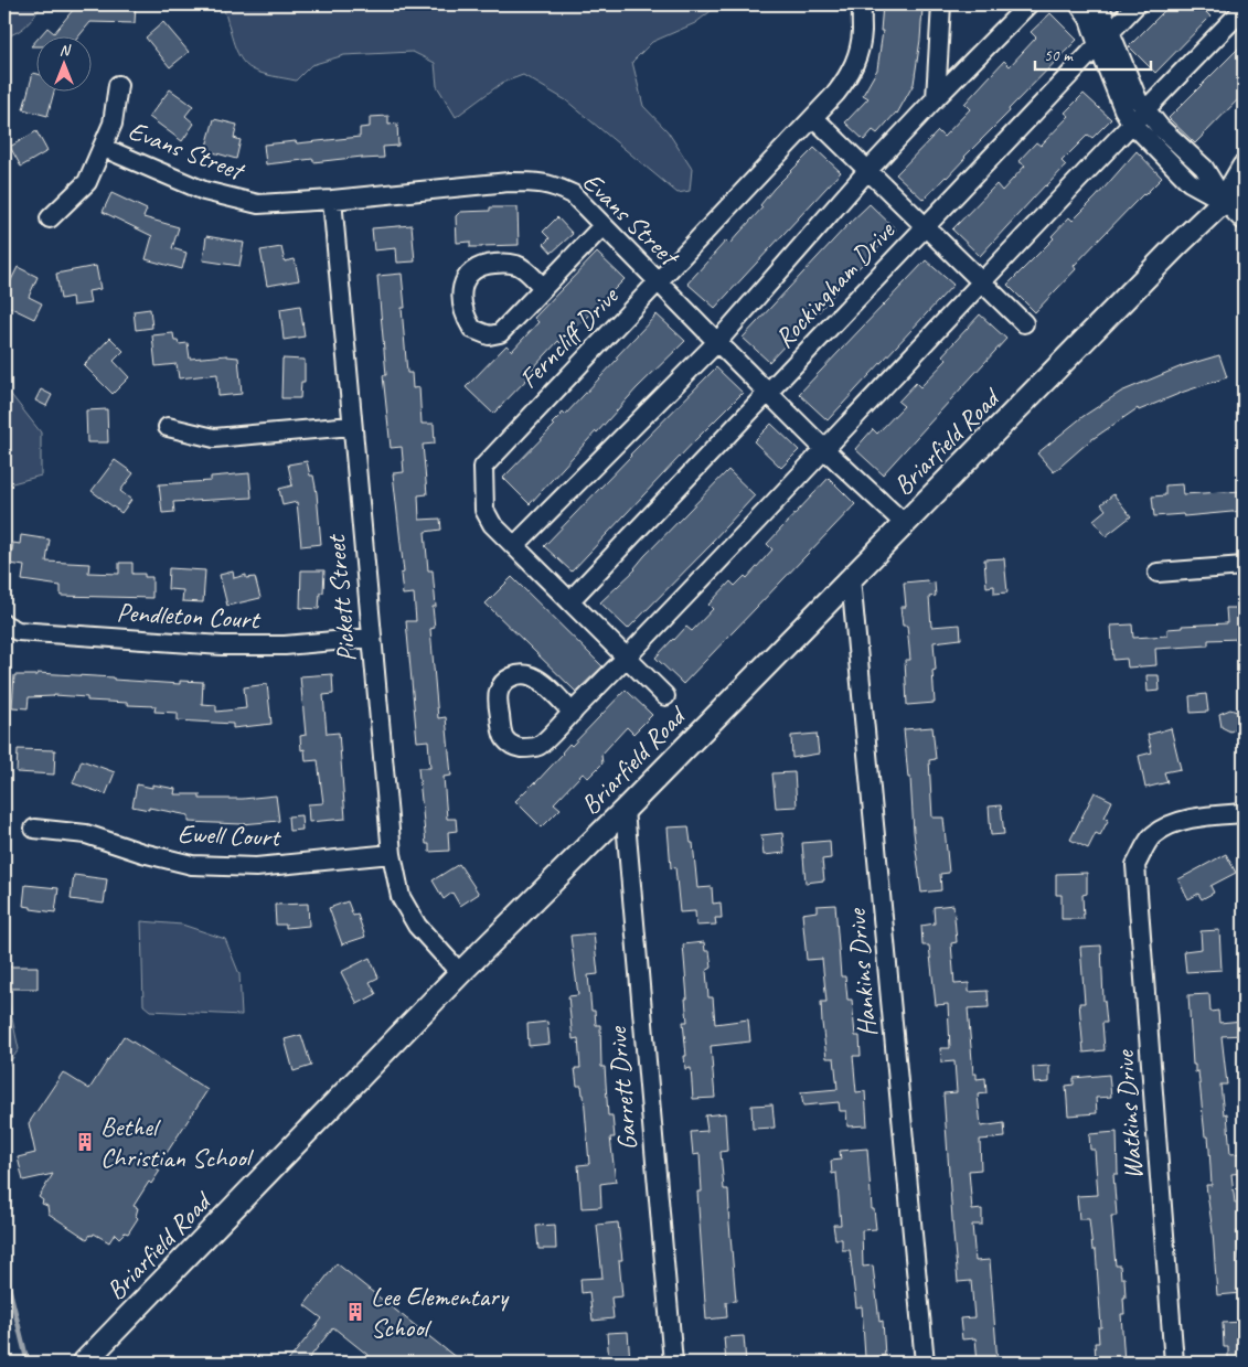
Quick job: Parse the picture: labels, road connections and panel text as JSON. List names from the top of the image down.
{
  "streets": {
    "main road": ["Briarfield Road"],
    "street": [
      "Evans Street",
      "Rockingham Drive",
      "Ferncliff Drive",
      "Pickett Street",
      "Pendleton Court",
      "Ewell Court",
      "Hankins Drive",
      "Garrett Drive",
      "Watkins Drive"
    ]
  },
  "crossings": [
    ["Evans Street", "Rockingham Drive"],
    ["Evans Street", "Ferncliff Drive"],
    ["Evans Street", "Briarfield Road"],
    ["Evans Street", "Pickett Street"],
    ["Rockingham Drive", "Ferncliff Drive"],
    ["Briarfield Road", "Pickett Street"],
    ["Briarfield Road", "Hankins Drive"],
    ["Briarfield Road", "Garrett Drive"],
    ["Pickett Street", "Pendleton Court"],
    ["Pickett Street", "Ewell Court"]
  ],
  "places": {
    "building": ["Bethel Christian School", "Lee Elementary School"]
  },
  "scale_bar": "50 m",
  "north": "top"
}
